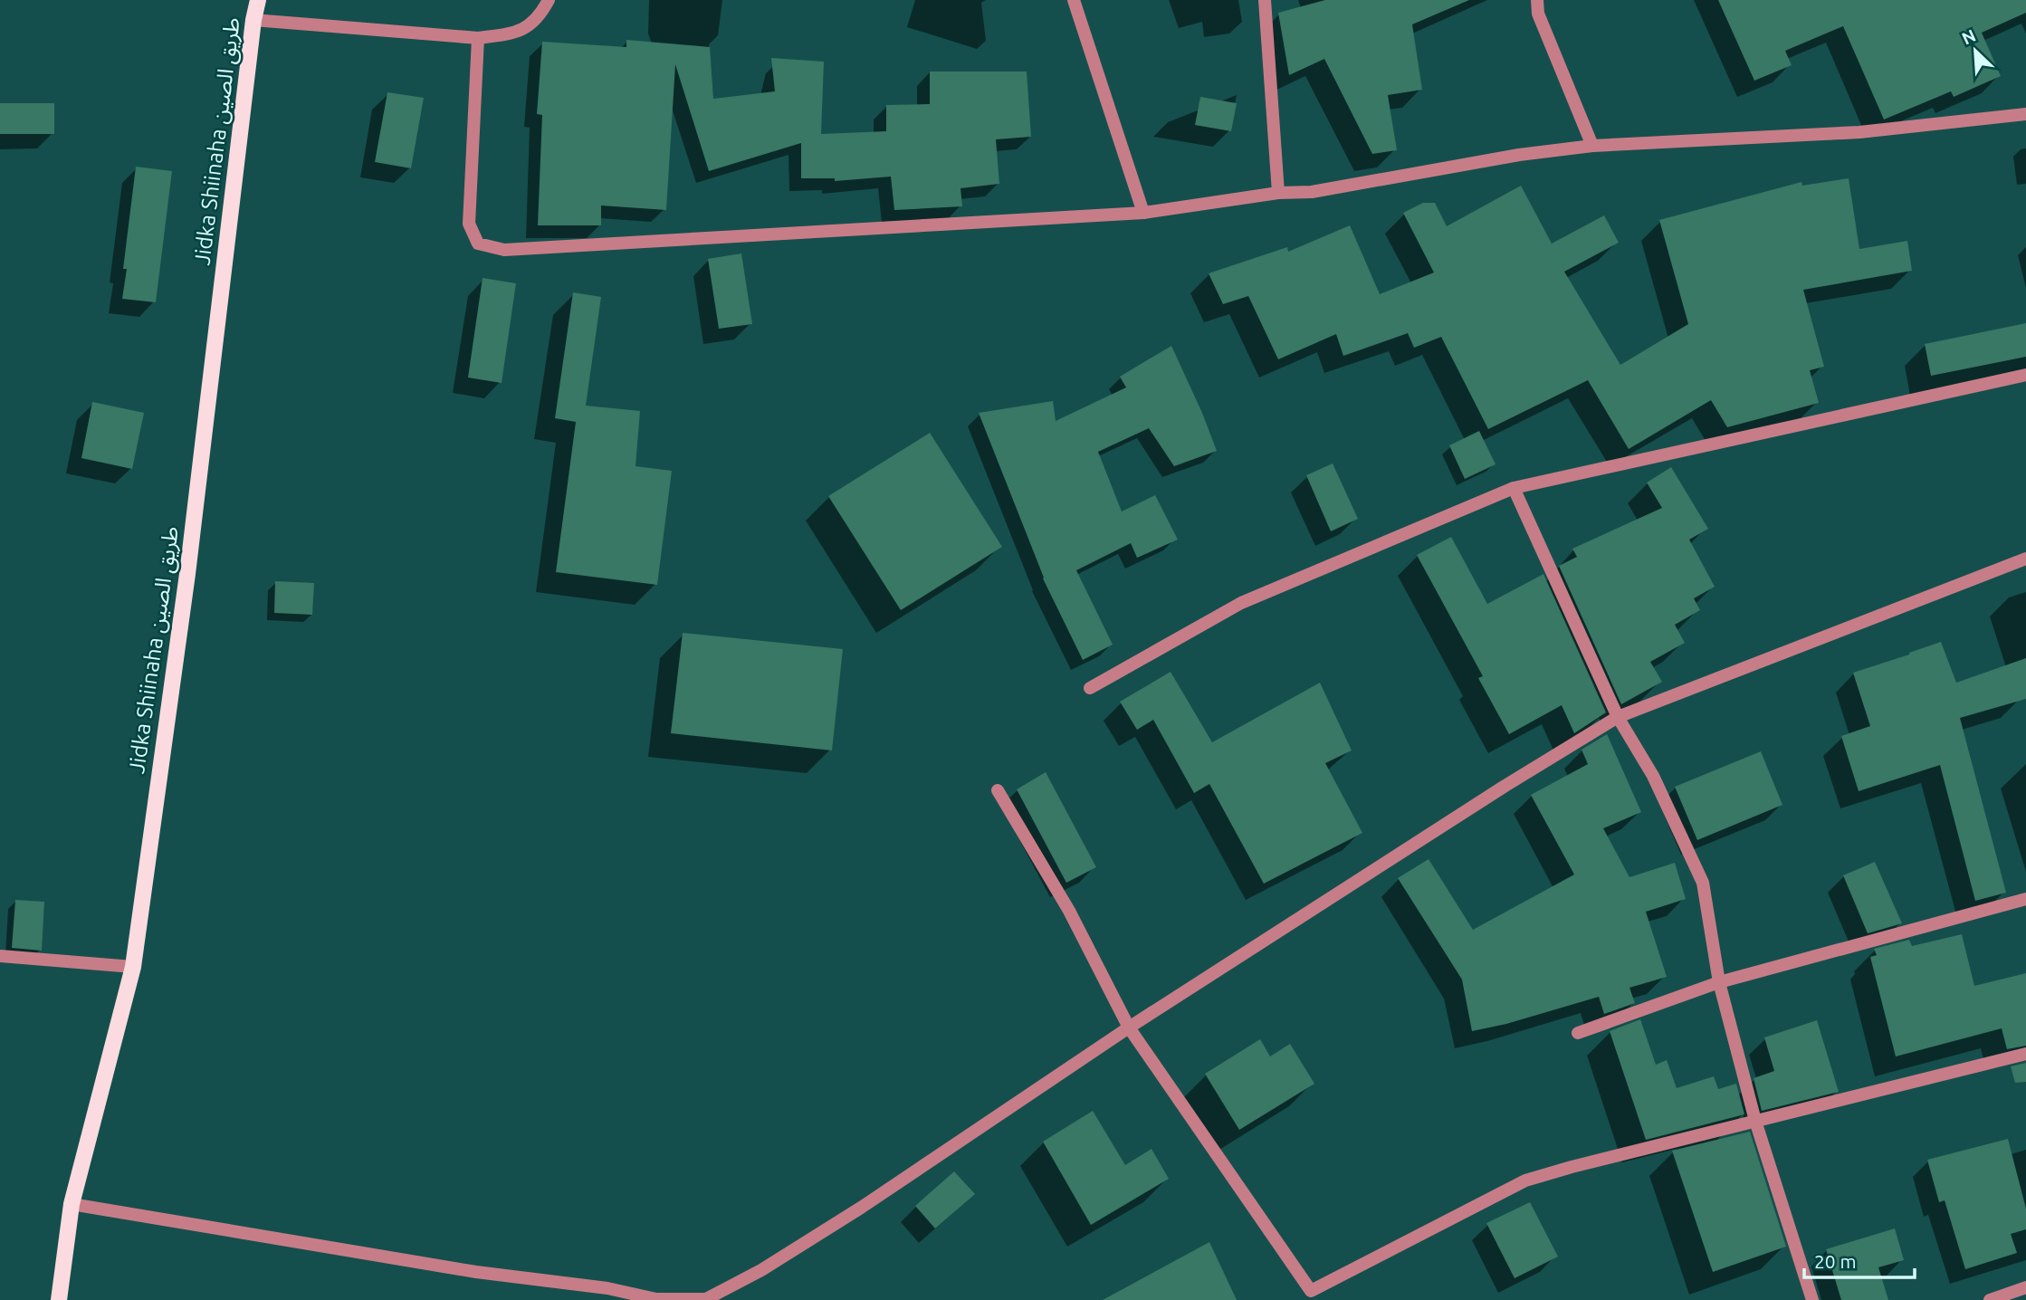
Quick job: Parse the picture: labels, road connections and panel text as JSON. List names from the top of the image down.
{
  "streets": {
    "main road": ["Jidka Shiinaha طريق الصين"]
  },
  "scale_bar": "20 m",
  "north": "top left"
}
